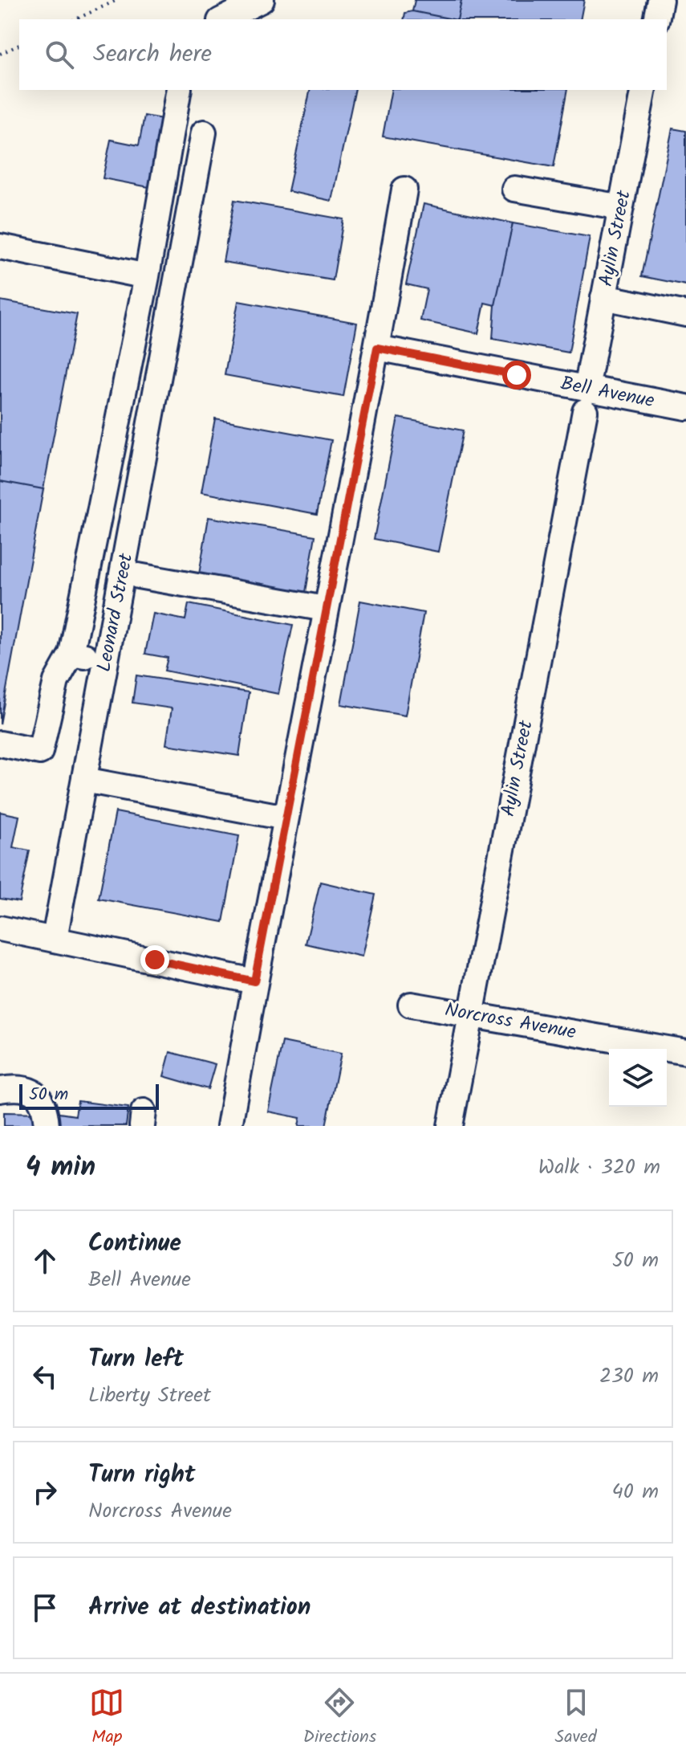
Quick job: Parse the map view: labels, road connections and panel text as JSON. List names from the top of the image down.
{
  "streets": {
    "street": [
      "Aylin Street",
      "Bell Avenue",
      "Leonard Street",
      "Norcross Avenue"
    ]
  },
  "crossings": [
    ["Aylin Street", "Bell Avenue"],
    ["Aylin Street", "Norcross Avenue"]
  ],
  "scale_bar": "50 m",
  "page": {
    "search": "Search here",
    "scale": "50 m",
    "heading": ["4 min", "Walk · 320 m"],
    "list": [
      ["Continue", "Bell Avenue", "50 m"],
      ["Turn left", "Liberty Street", "230 m"],
      ["Turn right", "Norcross Avenue", "40 m"],
      "Arrive at destination"
    ],
    "nav": ["Map", "Directions", "Saved"]
  }
}
